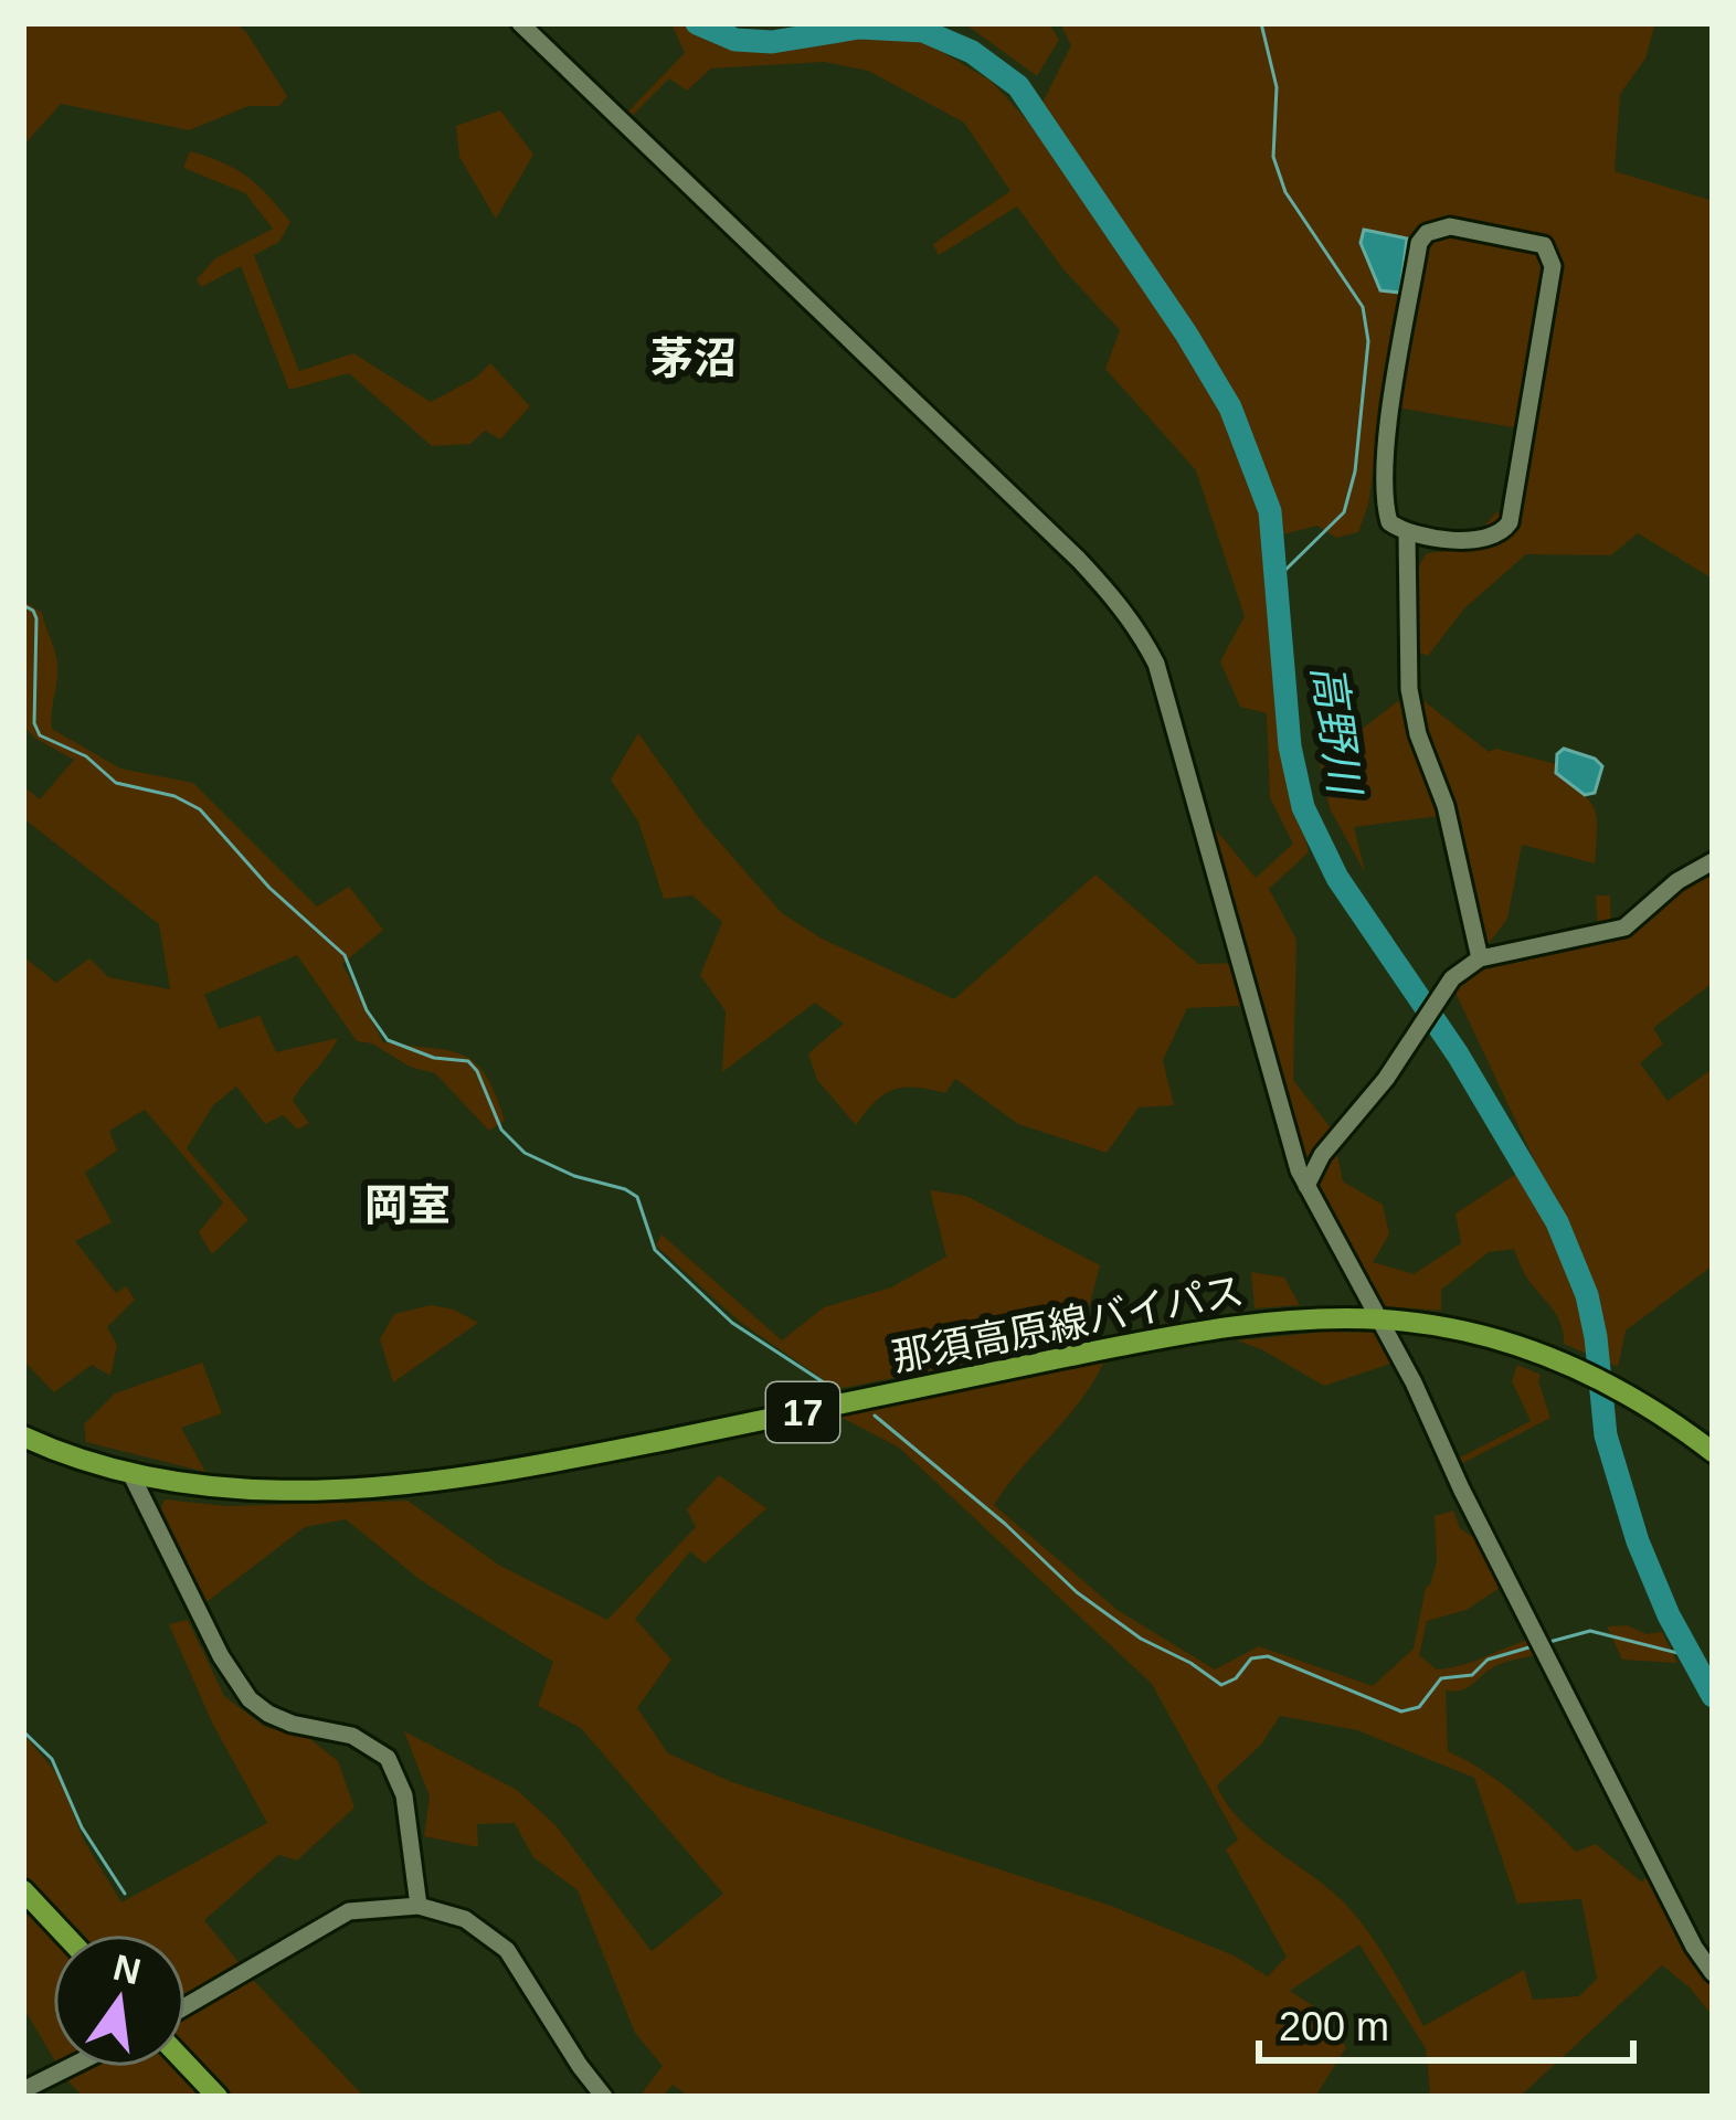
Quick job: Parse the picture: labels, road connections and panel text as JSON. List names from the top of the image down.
{
  "streets": {
    "main road": ["那須高原線バイパス", "17"]
  },
  "districts": ["茅沼", "岡室"],
  "water": ["高野川"],
  "scale_bar": "200 m",
  "north": "top"
}
